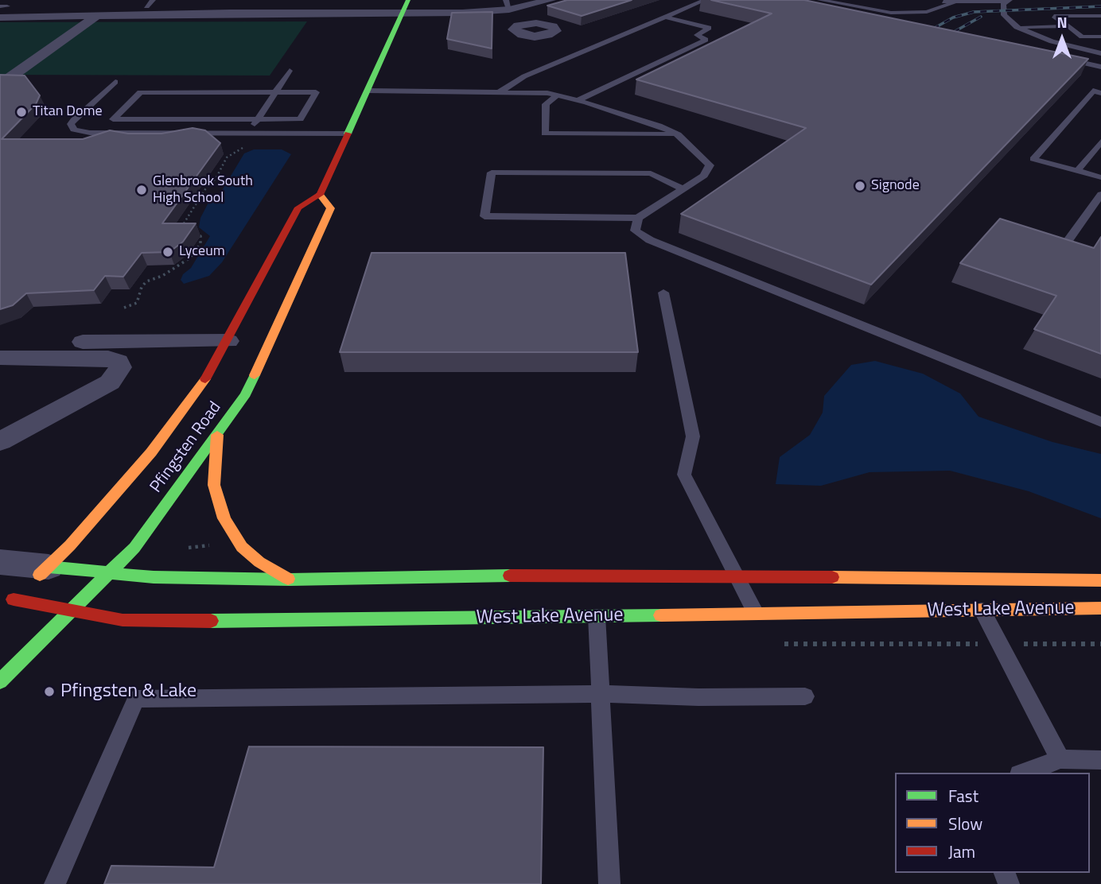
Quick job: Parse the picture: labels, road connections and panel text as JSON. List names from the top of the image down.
{
  "streets": {
    "main road": ["Pfingsten Road", "West Lake Avenue"]
  },
  "crossings": [
    ["Pfingsten Road", "West Lake Avenue"]
  ],
  "places": [
    "Titan Dome",
    "Signode",
    "Glenbrook South High School",
    "Lyceum",
    "Pfingsten & Lake"
  ],
  "legend": ["Fast", "Slow", "Jam"],
  "north": "top"
}
